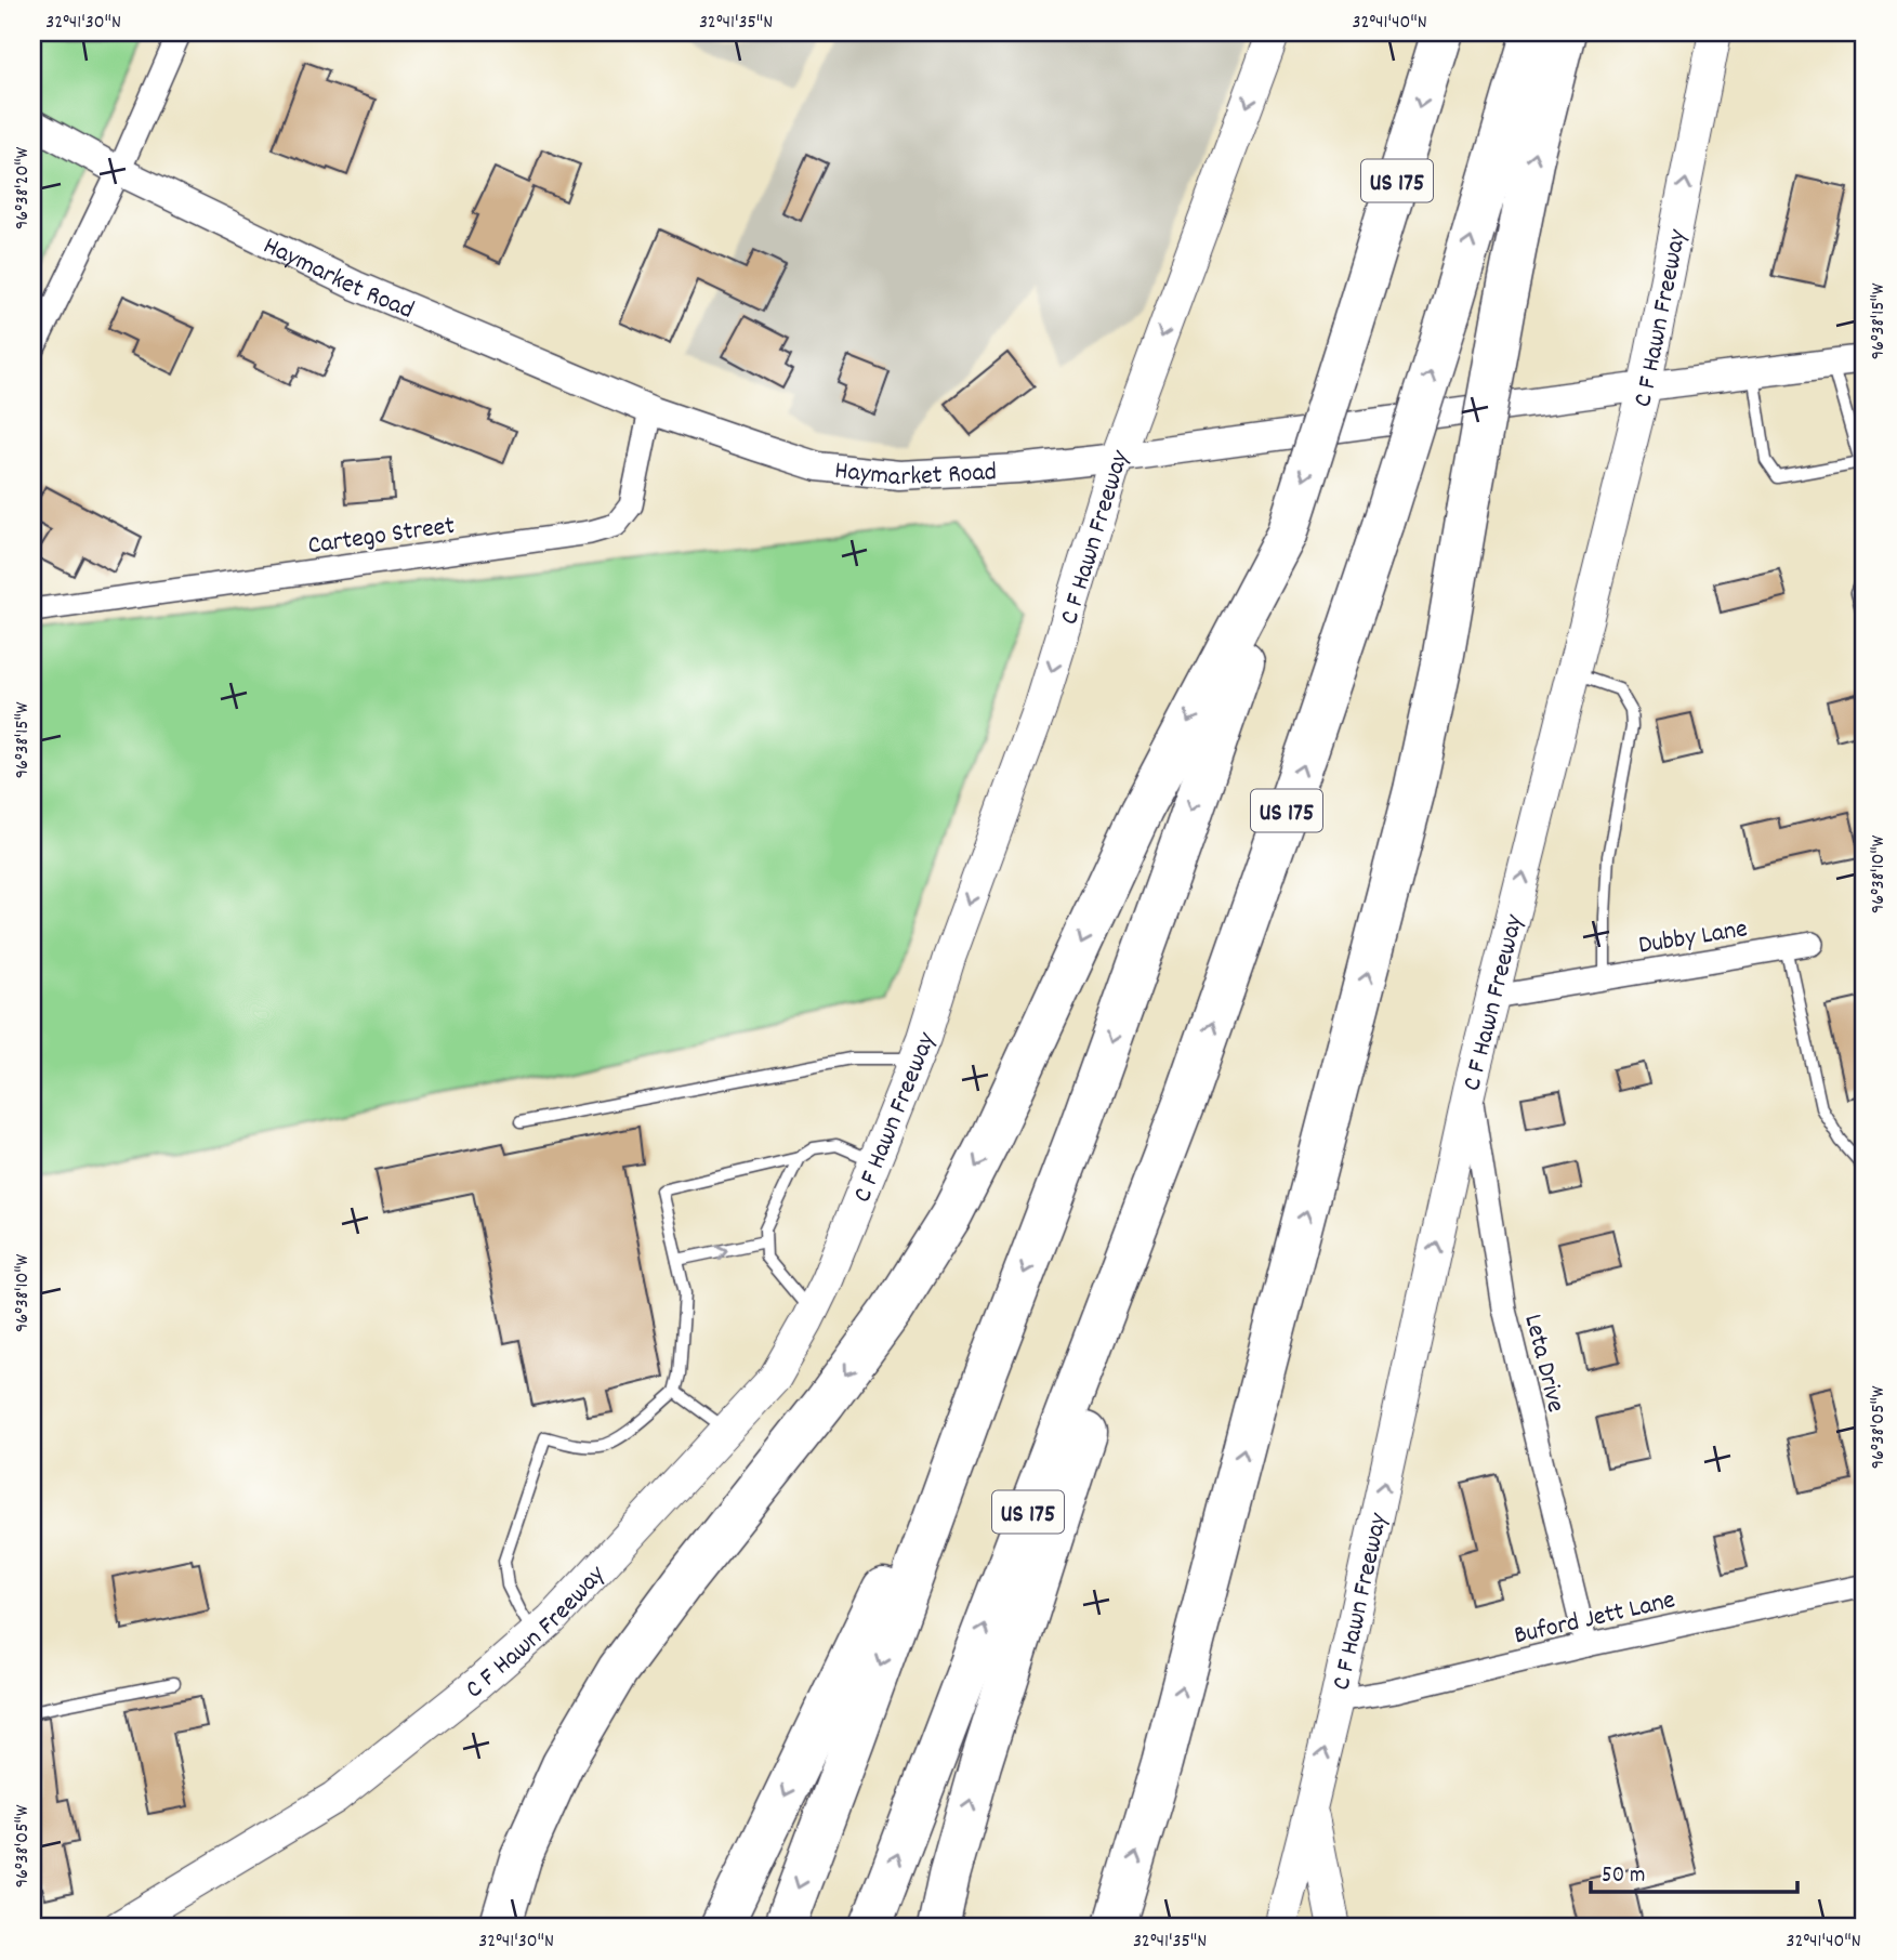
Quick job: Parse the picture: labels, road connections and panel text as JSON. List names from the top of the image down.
{
  "streets": {
    "highway": ["US 175"],
    "main road": ["C F Hawn Freeway"],
    "street": [
      "Haymarket Road",
      "Cartego Street",
      "Dubby Lane",
      "Leta Drive",
      "Buford Jett Lane"
    ]
  },
  "crossings": [
    ["Haymarket Road", "C F Hawn Freeway"],
    ["Haymarket Road", "Cartego Street"],
    ["C F Hawn Freeway", "Dubby Lane"],
    ["C F Hawn Freeway", "Leta Drive"],
    ["C F Hawn Freeway", "Buford Jett Lane"],
    ["Leta Drive", "Buford Jett Lane"]
  ],
  "scale_bar": "50 m",
  "coordinates": [
    "32°41'30\"N",
    "32°41'35\"N",
    "32°41'40\"N",
    "96°38'20\"W",
    "96°38'15\"W",
    "96°38'10\"W",
    "96°38'05\"W"
  ]
}
